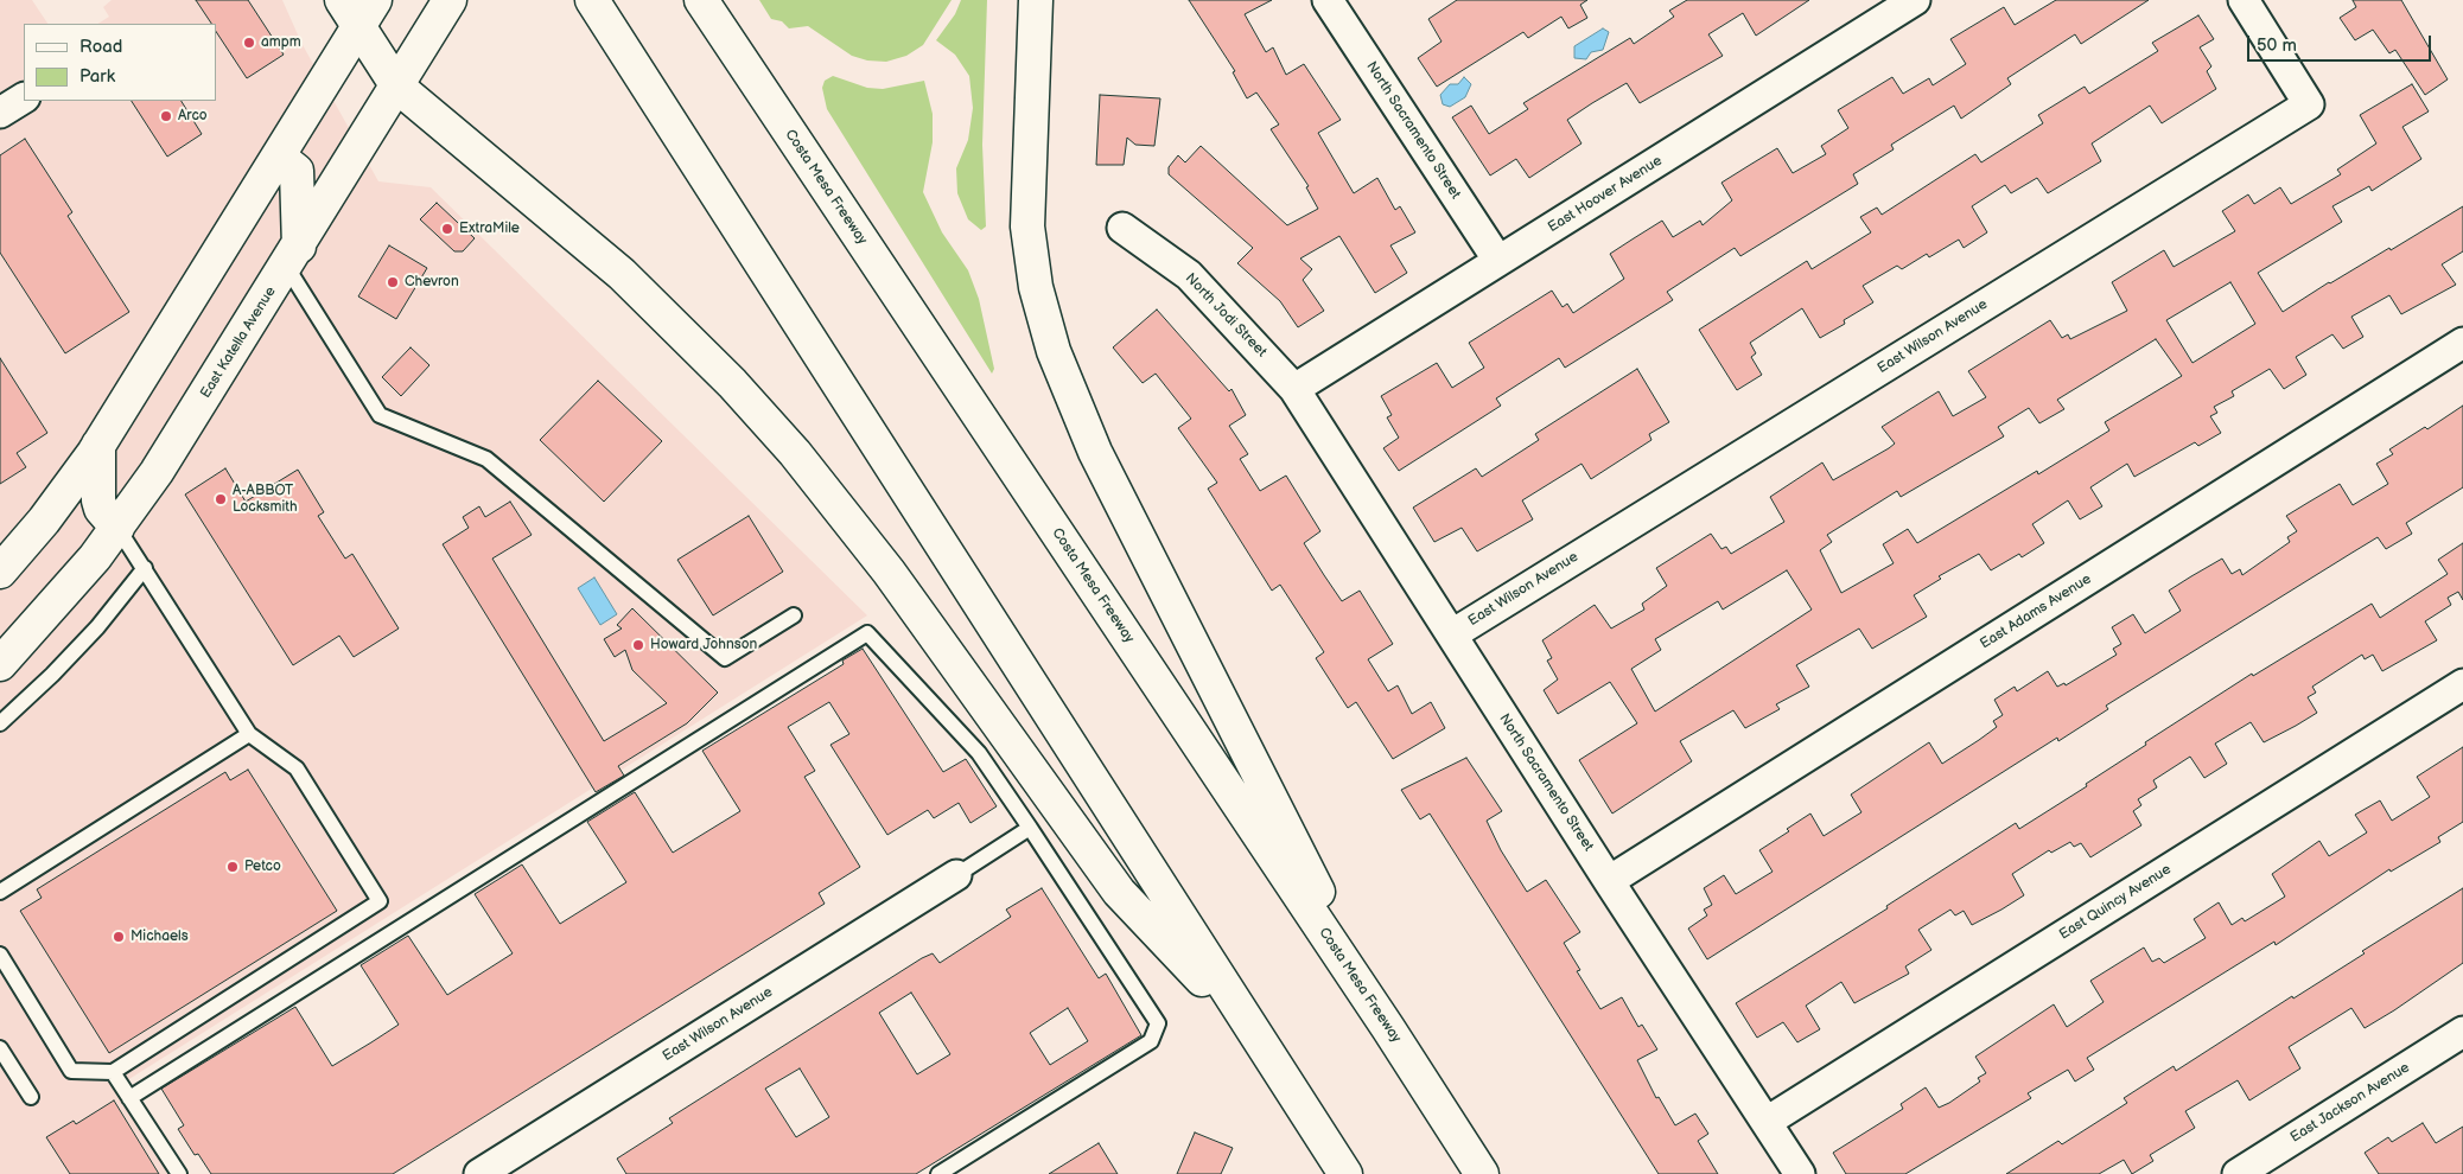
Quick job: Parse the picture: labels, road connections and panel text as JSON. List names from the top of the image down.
{
  "streets": {
    "main road": ["Costa Mesa Freeway", "East Katella Avenue"],
    "street": [
      "North Sacramento Street",
      "East Hoover Avenue",
      "North Jodi Street",
      "East Wilson Avenue",
      "East Adams Avenue",
      "East Quincy Avenue",
      "East Jackson Avenue"
    ]
  },
  "crossings": [
    ["North Sacramento Street", "East Hoover Avenue"],
    ["North Sacramento Street", "North Jodi Street"],
    ["North Sacramento Street", "East Wilson Avenue"],
    ["North Sacramento Street", "East Adams Avenue"],
    ["North Sacramento Street", "East Quincy Avenue"],
    ["East Hoover Avenue", "North Jodi Street"]
  ],
  "places": [
    "ampm",
    "Arco",
    "ExtraMile",
    "Chevron",
    "A-ABBOT Locksmith",
    "Howard Johnson",
    "Petco",
    "Michaels"
  ],
  "legend": ["Road", "Park"],
  "scale_bar": "50 m"
}
